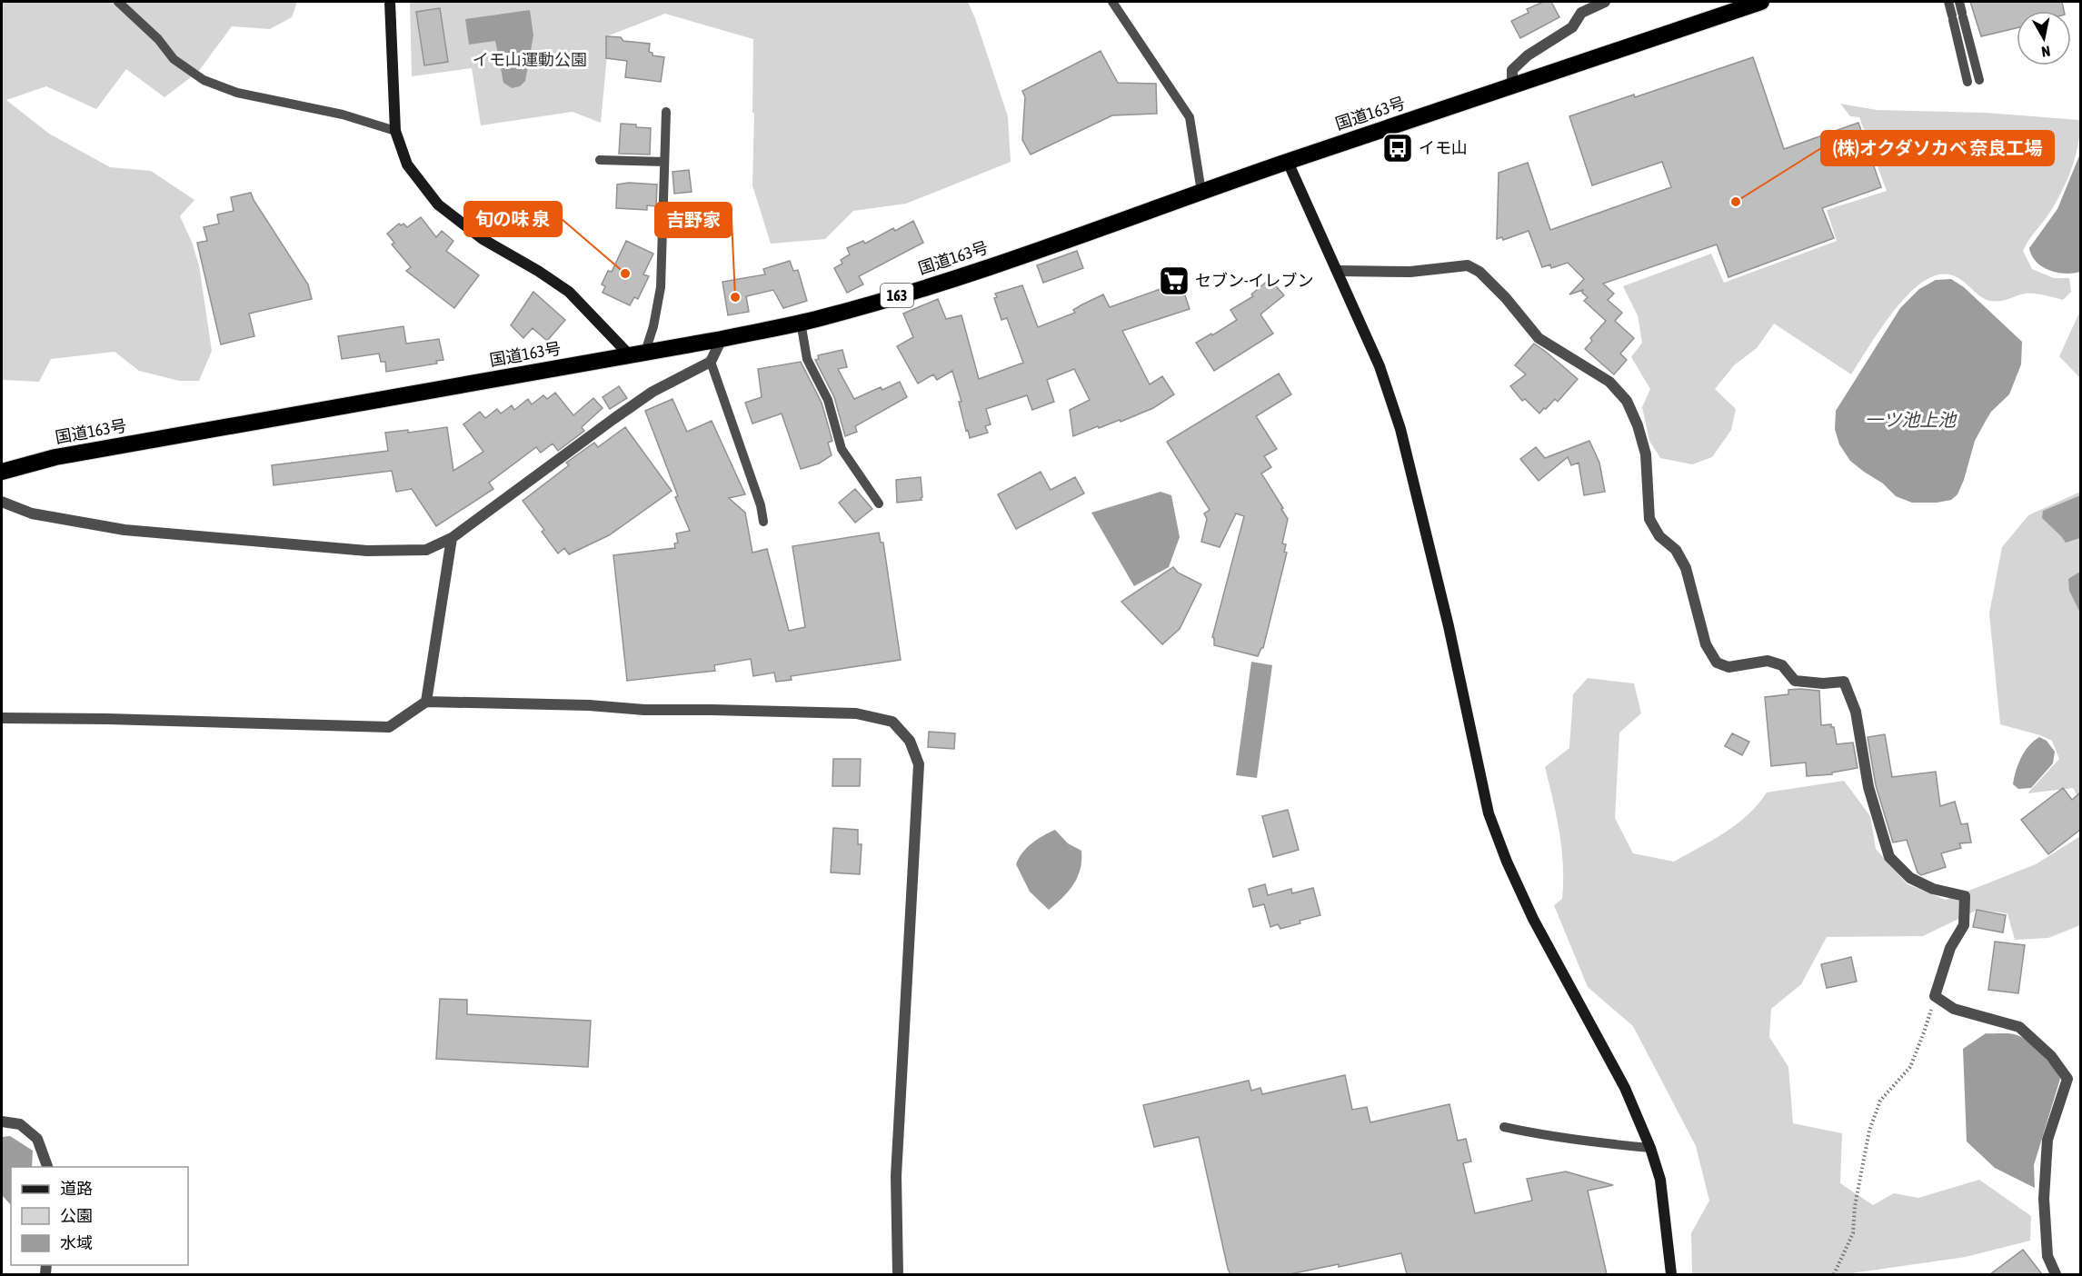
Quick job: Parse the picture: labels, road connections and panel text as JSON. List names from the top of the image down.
{
  "streets": {
    "highway": ["国道163号", "163"]
  },
  "water": ["一ツ池上池"],
  "parks": ["イモ山運動公園"],
  "places": {
    "bus stop": ["イモ山"],
    "other": ["(株)オクダソカベ 奈良工場", "旬の味 泉", "吉野家"],
    "supermarket": ["セブン-イレブン"]
  },
  "legend": ["道路", "公園", "水域"],
  "north": "bottom"
}
